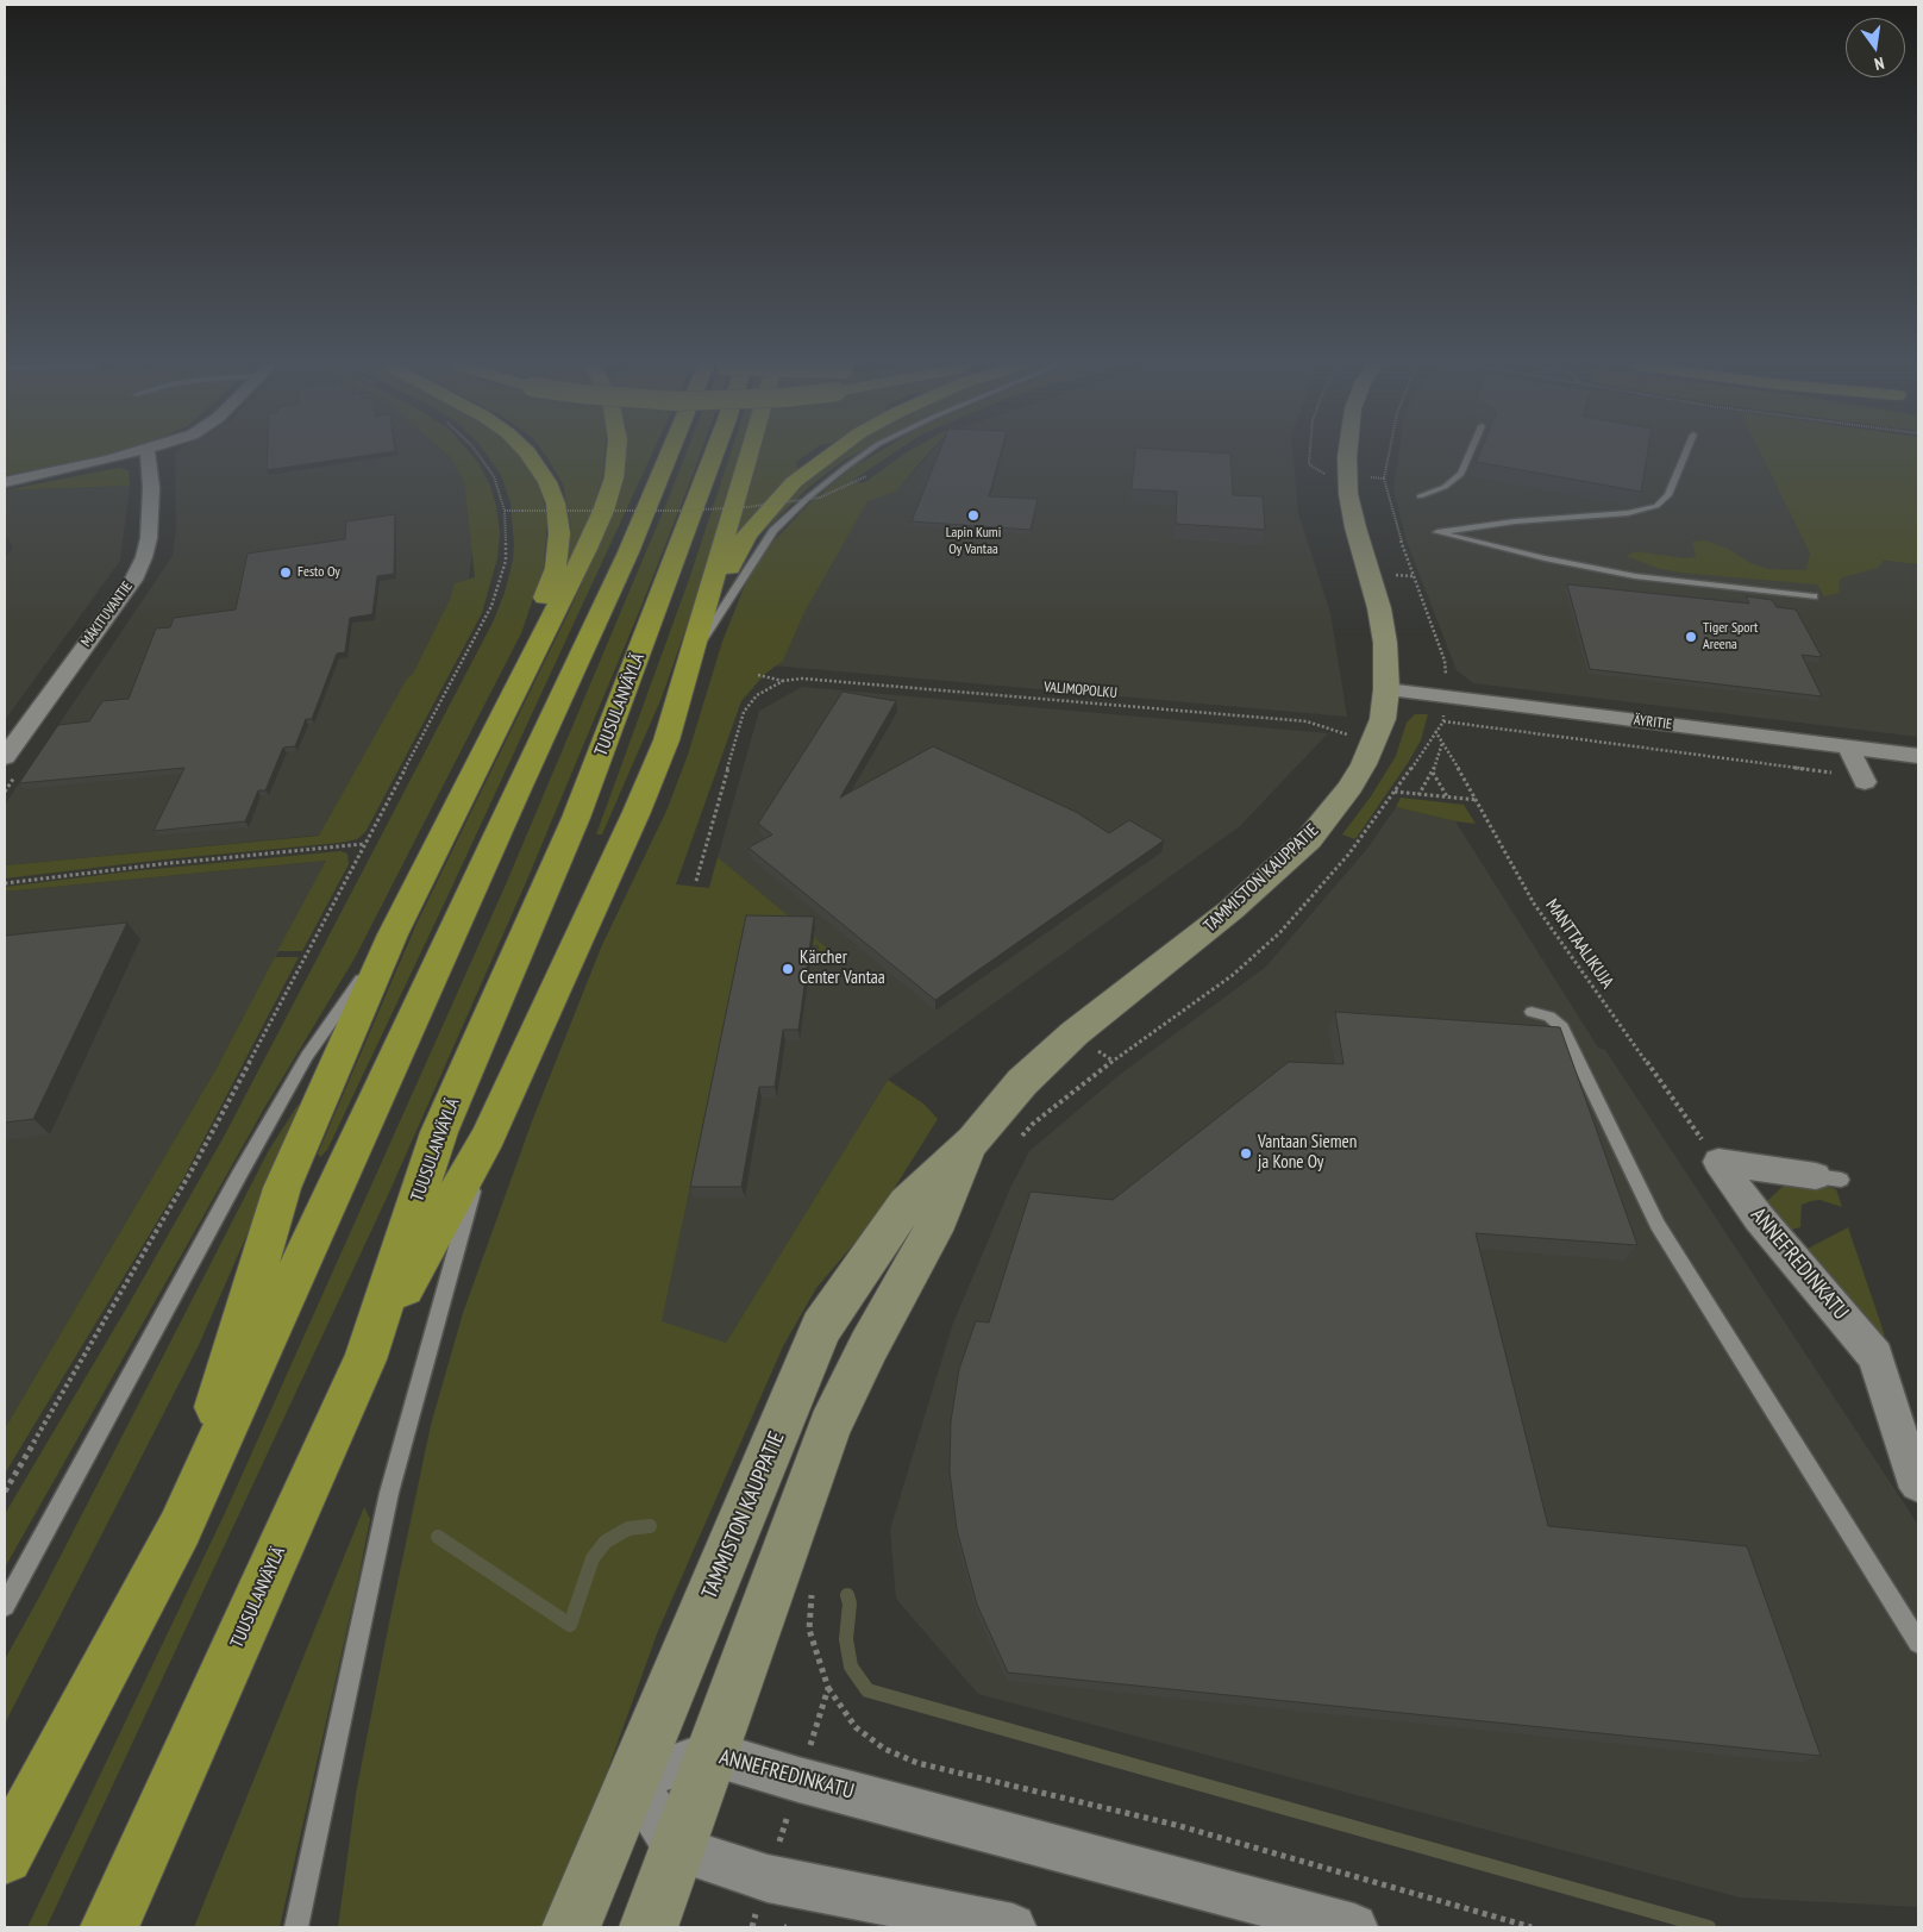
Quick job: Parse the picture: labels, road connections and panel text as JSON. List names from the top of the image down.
{
  "streets": {
    "highway": ["TUUSULANVÄYLÄ"],
    "main road": ["TAMMISTON KAUPPATIE"],
    "street": ["MÄKITUVANTIE", "ÄYRITIE", "ANNEFREDINKATU"],
    "path": ["VALIMOPOLKU", "MANTTAALIKUJA"]
  },
  "crossings": [
    ["VALIMOPOLKU", "TAMMISTON KAUPPATIE"],
    ["ÄYRITIE", "TAMMISTON KAUPPATIE"],
    ["TAMMISTON KAUPPATIE", "ANNEFREDINKATU"],
    ["MANTTAALIKUJA", "ANNEFREDINKATU"]
  ],
  "places": [
    "Lapin Kumi Oy Vantaa",
    "Festo Oy",
    "Tiger Sport Areena",
    "Kärcher Center Vantaa",
    "Vantaan Siemen ja Kone Oy"
  ],
  "north": "bottom"
}
